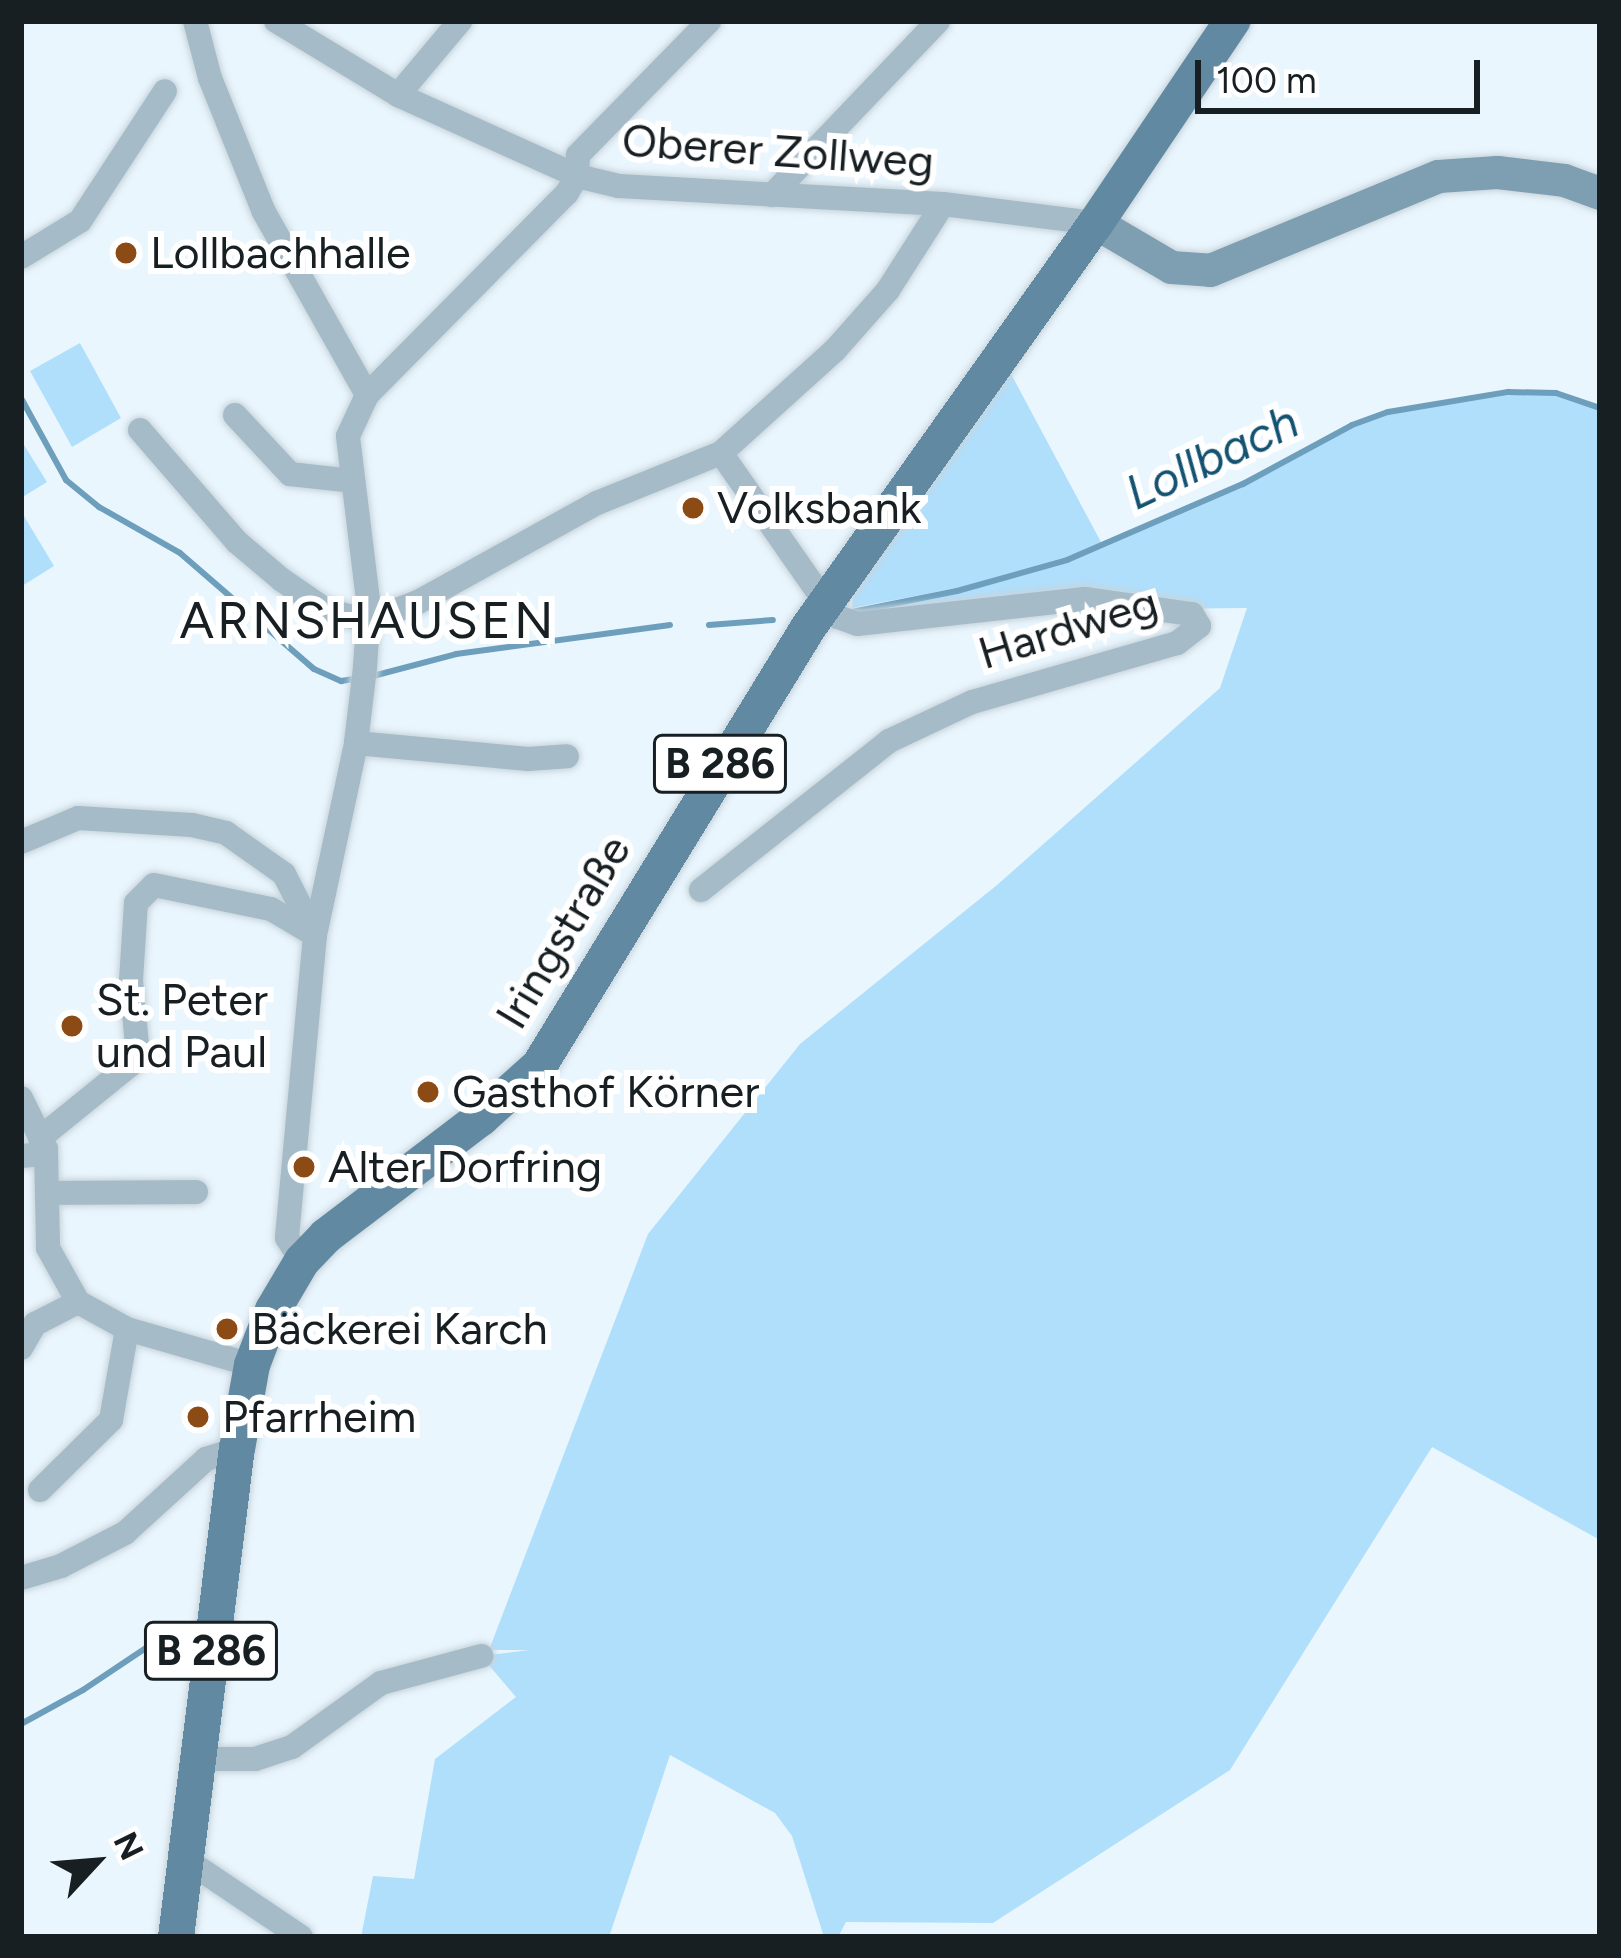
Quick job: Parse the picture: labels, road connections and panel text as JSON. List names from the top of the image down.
{
  "streets": {
    "main road": ["B 286", "Iringstraße"],
    "street": ["Oberer Zollweg", "Hardweg"]
  },
  "crossings": [
    ["Oberer Zollweg", "Iringstraße"],
    ["Hardweg", "Iringstraße"],
    ["B 286", "Iringstraße"]
  ],
  "districts": ["ARNSHAUSEN"],
  "water": ["Lollbach"],
  "places": [
    "Lollbachhalle",
    "Volksbank",
    "St. Peter und Paul",
    "Gasthof Körner",
    "Alter Dorfring",
    "Bäckerei Karch",
    "Pfarrheim"
  ],
  "scale_bar": "100 m",
  "north": "top right"
}
